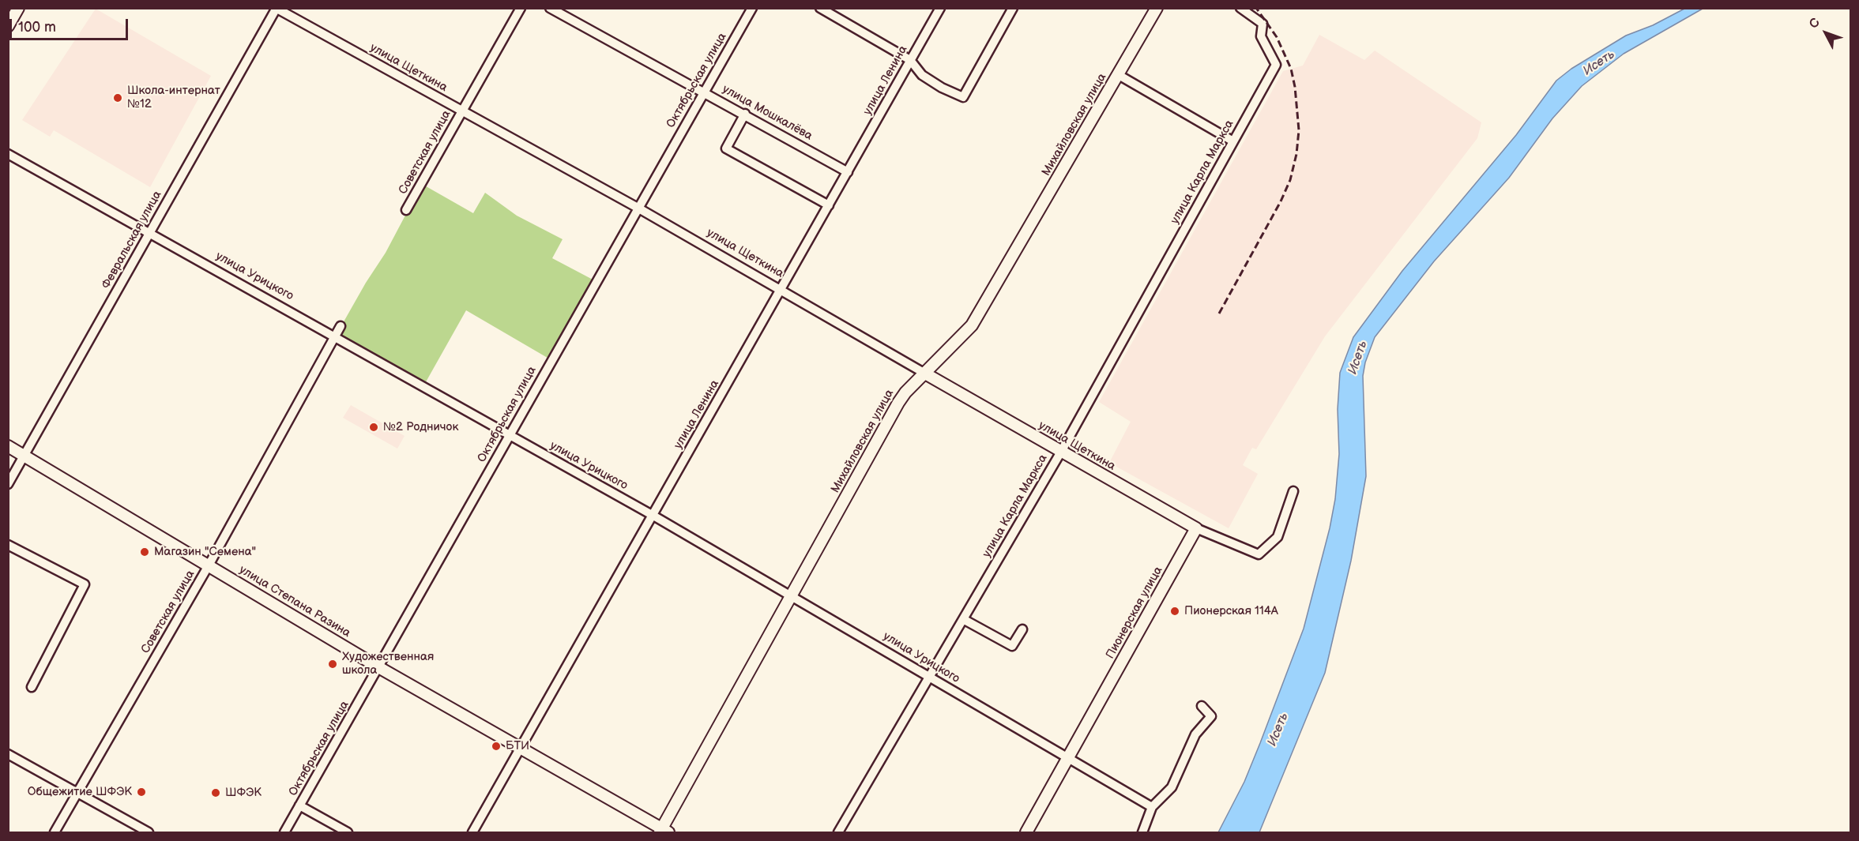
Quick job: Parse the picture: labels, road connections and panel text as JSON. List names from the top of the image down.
{
  "streets": {
    "main road": [
      "улица Щеткина",
      "Михайловская улица",
      "улица Степана Разина",
      "Пионерская улица"
    ],
    "street": [
      "Октябрьская улица",
      "улица Ленина",
      "улица Мошкалёва",
      "Советская улица",
      "улица Карла Маркса",
      "Февральская улица",
      "улица Урицкого"
    ]
  },
  "crossings": [
    ["улица Щеткина", "Октябрьская улица"],
    ["улица Щеткина", "улица Ленина"],
    ["улица Щеткина", "Михайловская улица"],
    ["улица Щеткина", "Советская улица"],
    ["улица Щеткина", "улица Карла Маркса"],
    ["улица Щеткина", "Февральская улица"],
    ["улица Щеткина", "Пионерская улица"],
    ["Октябрьская улица", "улица Мошкалёва"],
    ["Октябрьская улица", "улица Урицкого"],
    ["Октябрьская улица", "улица Степана Разина"],
    ["улица Ленина", "улица Мошкалёва"],
    ["улица Ленина", "улица Урицкого"],
    ["улица Ленина", "улица Степана Разина"],
    ["Михайловская улица", "улица Урицкого"],
    ["Михайловская улица", "улица Степана Разина"],
    ["Советская улица", "улица Урицкого"],
    ["Советская улица", "улица Степана Разина"],
    ["улица Карла Маркса", "улица Урицкого"],
    ["Февральская улица", "улица Урицкого"],
    ["Февральская улица", "улица Степана Разина"],
    ["улица Урицкого", "Пионерская улица"]
  ],
  "water": ["Исеть"],
  "places": [
    "Школа-интернат №12",
    "№2 Родничок",
    "Магазин \"Семена\"",
    "Пионерская 114А",
    "Художественная школа",
    "БТИ",
    "Общежитие ШФЭК",
    "ШФЭК"
  ],
  "scale_bar": "100 m",
  "north": "top left"
}
